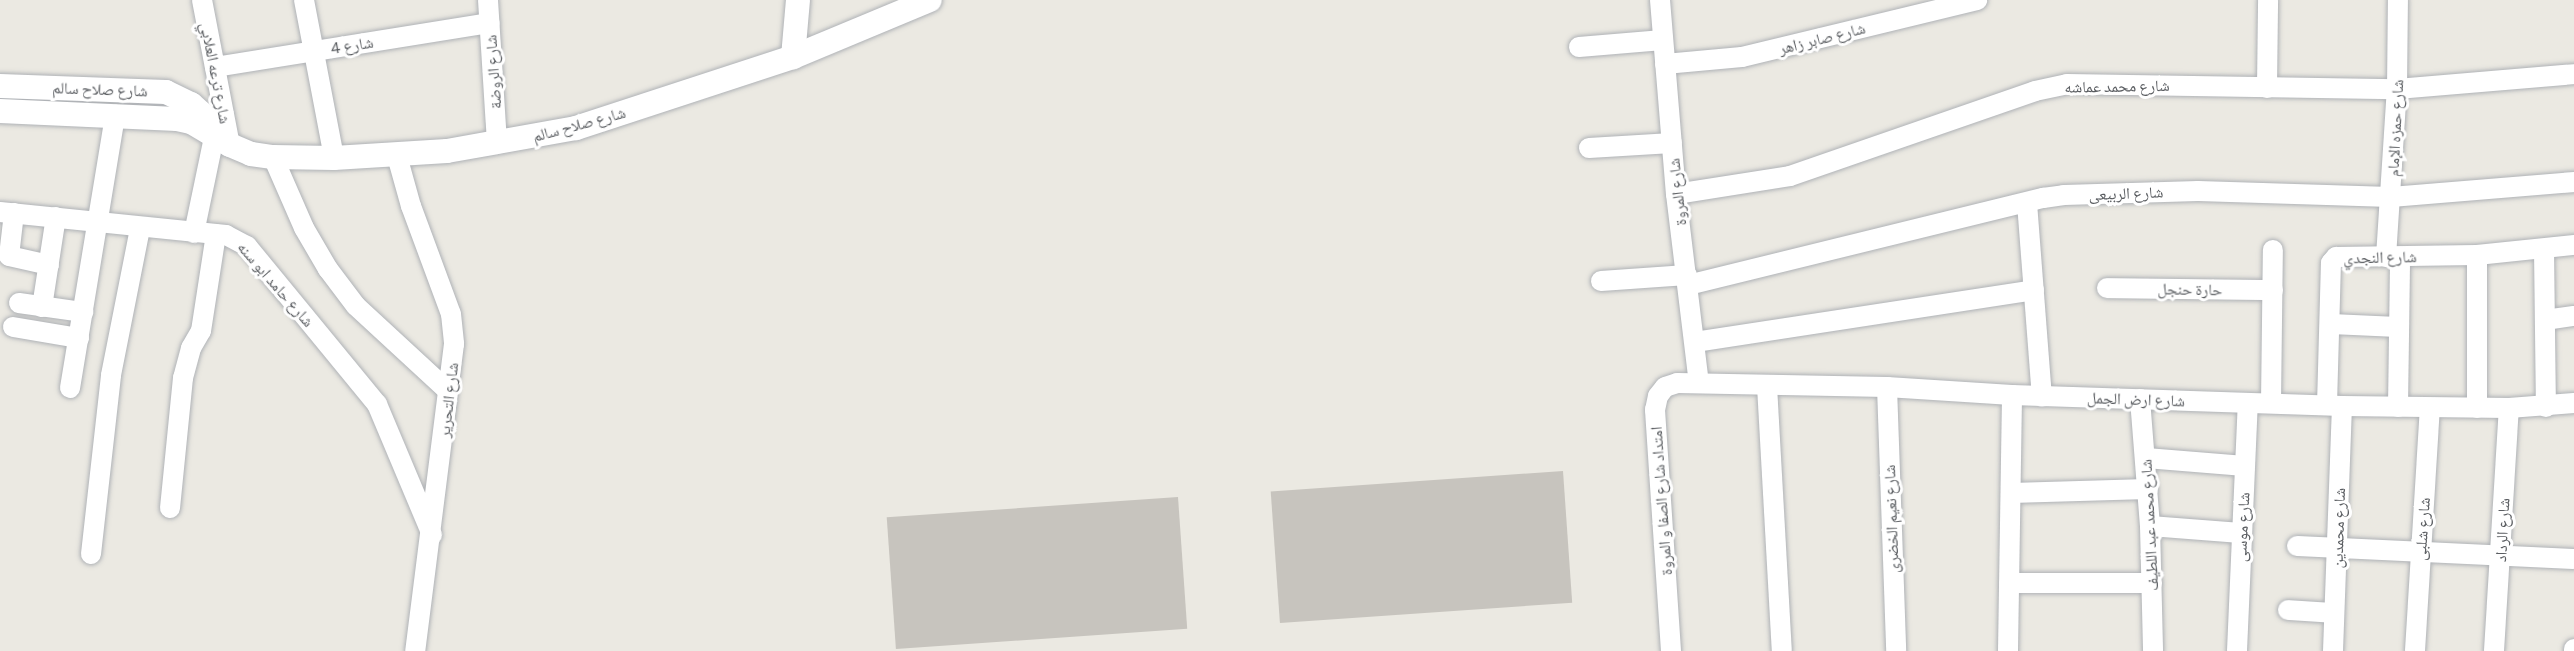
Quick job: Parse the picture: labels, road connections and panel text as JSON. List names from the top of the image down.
{
  "streets": {
    "street": [
      "شارع صابر زاهر",
      "شارع 4",
      "شارع الروضة",
      "شارع ترعه العلابي",
      "شارع محمد عماشه",
      "شارع صلاح سالم",
      "شارع حمزه الإمام",
      "شارع المروة",
      "شارع الربيعى",
      "شارع النجدي",
      "شارع حامد ابو سنه",
      "حارة حنجل",
      "شارع ارض الجمل",
      "شارع التحرير",
      "امتداد شارع الصفا و المروة",
      "شارع نعيم الخضرى",
      "شارع محمد عبد اللطيف",
      "شارع موسى",
      "شارع محمدين",
      "شارع شلبى",
      "شارع الرداد"
    ]
  },
  "crossings": [
    ["شارع صابر زاهر", "شارع المروة"],
    ["شارع 4", "شارع الروضة"],
    ["شارع 4", "شارع ترعه العلابي"],
    ["شارع الروضة", "شارع صلاح سالم"],
    ["شارع ترعه العلابي", "شارع صلاح سالم"],
    ["شارع محمد عماشه", "شارع حمزه الإمام"],
    ["شارع محمد عماشه", "شارع المروة"],
    ["شارع صلاح سالم", "شارع التحرير"],
    ["شارع حمزه الإمام", "شارع الربيعى"],
    ["شارع حمزه الإمام", "شارع النجدي"],
    ["شارع حمزه الإمام", "شارع ارض الجمل"],
    ["شارع المروة", "شارع الربيعى"],
    ["شارع المروة", "شارع ارض الجمل"],
    ["شارع المروة", "امتداد شارع الصفا و المروة"],
    ["شارع النجدي", "شارع ارض الجمل"],
    ["شارع النجدي", "شارع محمدين"],
    ["شارع حامد ابو سنه", "شارع التحرير"],
    ["شارع ارض الجمل", "امتداد شارع الصفا و المروة"],
    ["شارع ارض الجمل", "شارع نعيم الخضرى"],
    ["شارع ارض الجمل", "شارع محمد عبد اللطيف"],
    ["شارع ارض الجمل", "شارع موسى"],
    ["شارع ارض الجمل", "شارع محمدين"],
    ["شارع ارض الجمل", "شارع شلبى"],
    ["شارع ارض الجمل", "شارع الرداد"]
  ]
}
